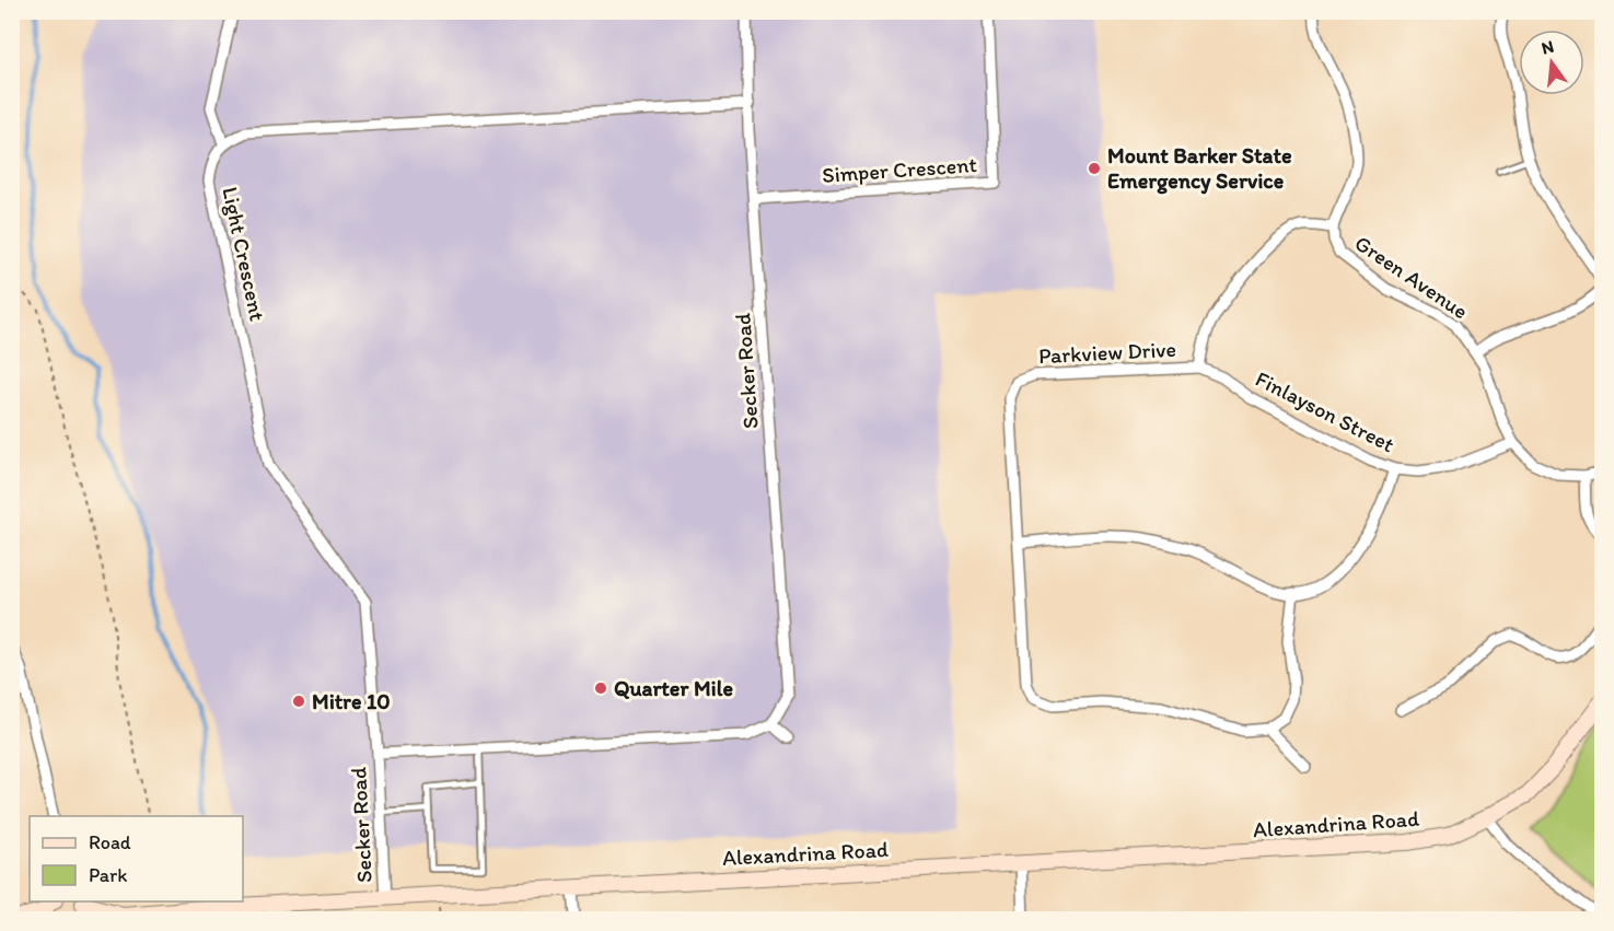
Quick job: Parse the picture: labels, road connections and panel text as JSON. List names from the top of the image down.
{
  "streets": {
    "main road": ["Alexandrina Road"],
    "street": [
      "Simper Crescent",
      "Light Crescent",
      "Green Avenue",
      "Parkview Drive",
      "Secker Road",
      "Finlayson Street"
    ]
  },
  "crossings": [
    ["Simper Crescent", "Secker Road"],
    ["Light Crescent", "Secker Road"],
    ["Green Avenue", "Parkview Drive"],
    ["Green Avenue", "Finlayson Street"],
    ["Parkview Drive", "Finlayson Street"],
    ["Secker Road", "Alexandrina Road"]
  ],
  "places": ["Mount Barker State Emergency Service", "Quarter Mile", "Mitre 10"],
  "legend": ["Road", "Park"],
  "north": "top"
}
